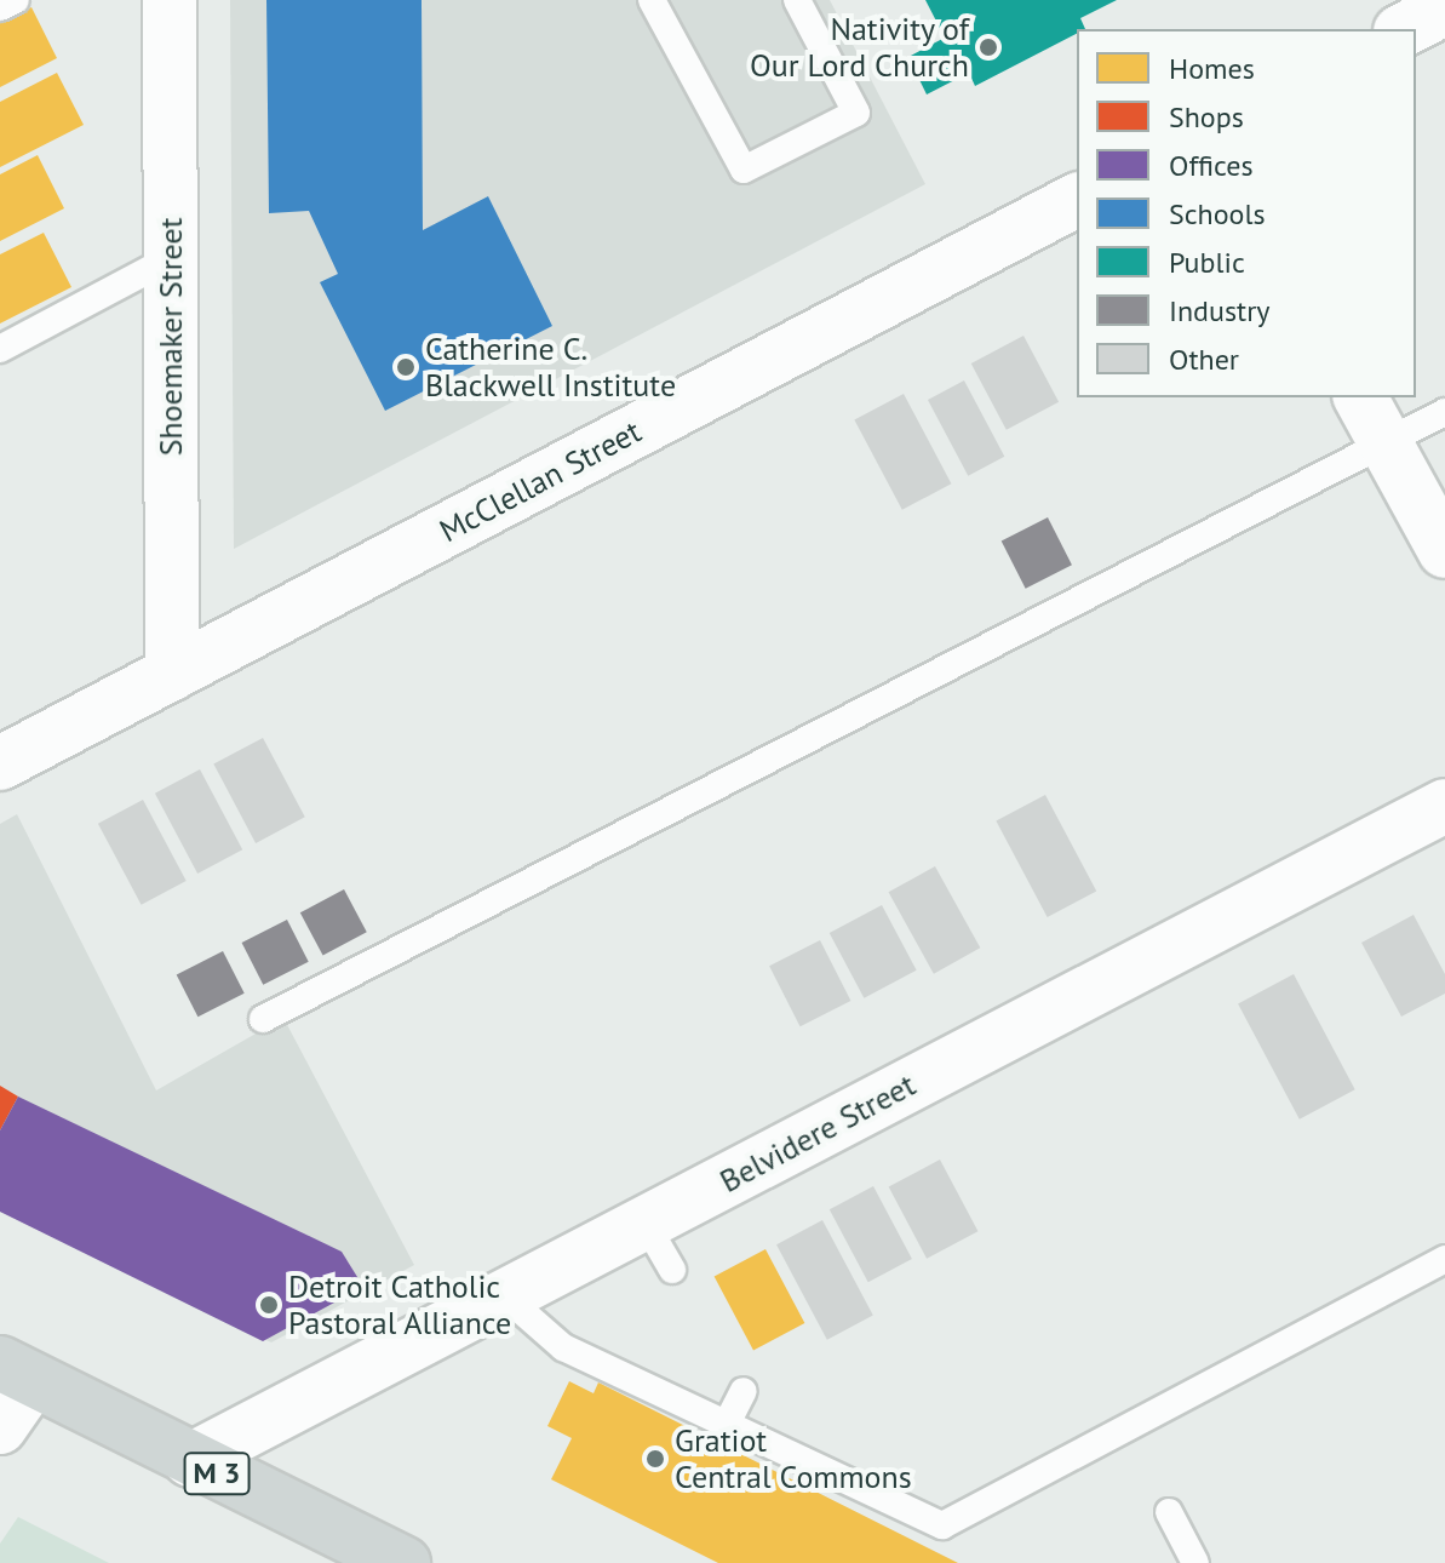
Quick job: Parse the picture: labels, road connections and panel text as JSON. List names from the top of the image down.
{
  "streets": {
    "main road": ["M 3"],
    "street": ["Shoemaker Street", "McClellan Street", "Belvidere Street"]
  },
  "crossings": [
    ["Shoemaker Street", "McClellan Street"],
    ["Belvidere Street", "M 3"]
  ],
  "places": [
    "Nativity of Our Lord Church",
    "Catherine C. Blackwell Institute",
    "Detroit Catholic Pastoral Alliance",
    "Gratiot Central Commons"
  ],
  "legend": [
    "Homes",
    "Shops",
    "Offices",
    "Schools",
    "Public",
    "Industry",
    "Other"
  ]
}
